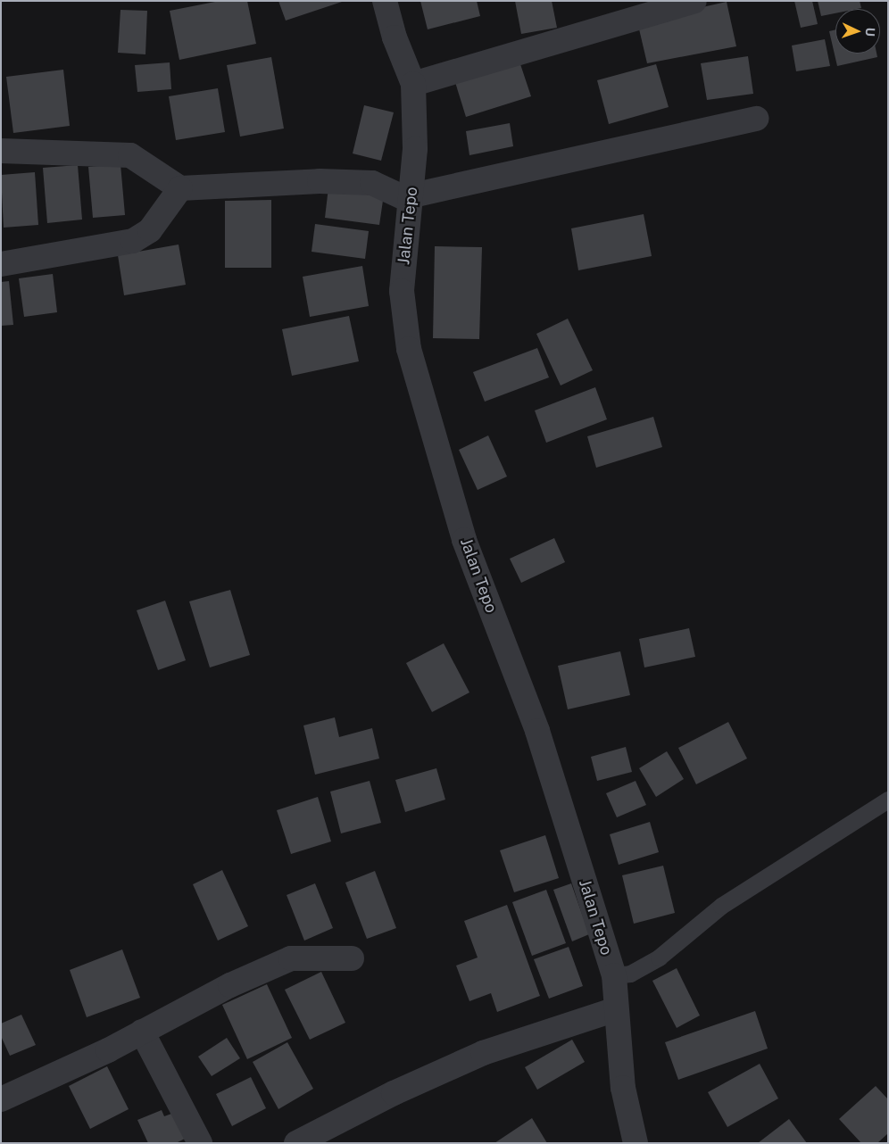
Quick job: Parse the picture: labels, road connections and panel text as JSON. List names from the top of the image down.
{
  "streets": {
    "street": ["Jalan Tepo"]
  },
  "north": "right"
}
